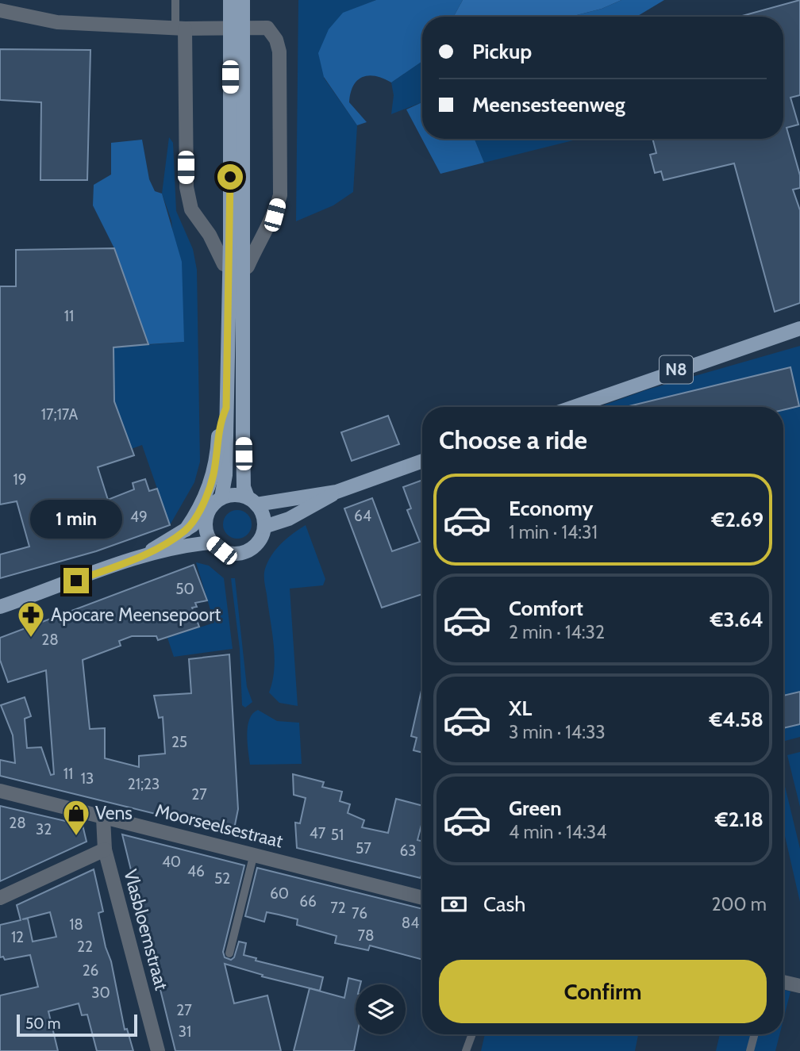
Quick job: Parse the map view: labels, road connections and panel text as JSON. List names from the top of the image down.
{
  "streets": {
    "main road": ["N8"],
    "street": ["Moorseelsestraat", "Vlasbloemstraat"]
  },
  "crossings": [
    ["Moorseelsestraat", "Vlasbloemstraat"]
  ],
  "places": {
    "pharmacy": ["Apocare Meensepoort"],
    "shop": ["Vens"]
  },
  "house_numbers": [
    "11",
    "17;17A",
    "19",
    "64",
    "49",
    "50",
    "28",
    "25",
    "11",
    "13",
    "21;23",
    "27",
    "28",
    "32",
    "47",
    "51",
    "57",
    "63",
    "40",
    "46",
    "52",
    "60",
    "66",
    "72",
    "76",
    "84",
    "18",
    "78",
    "12",
    "22",
    "26",
    "30",
    "27",
    "31"
  ],
  "scale_bar": "50 m",
  "page": {
    "banner": ["Pickup", "Meensesteenweg"],
    "heading": "Choose a ride",
    "list": [
      {
        "name": "Economy",
        "note": "1 min · 14:31",
        "value": "€2.69"
      },
      {
        "name": "Comfort",
        "note": "2 min · 14:32",
        "value": "€3.64"
      },
      {
        "name": "XL",
        "note": "3 min · 14:33",
        "value": "€4.58"
      },
      {
        "name": "Green",
        "note": "4 min · 14:34",
        "value": "€2.18"
      }
    ],
    "bubble": "1 min",
    "pay": ["Cash", "200 m"],
    "buttons": "Confirm",
    "scale": "50 m"
  }
}
